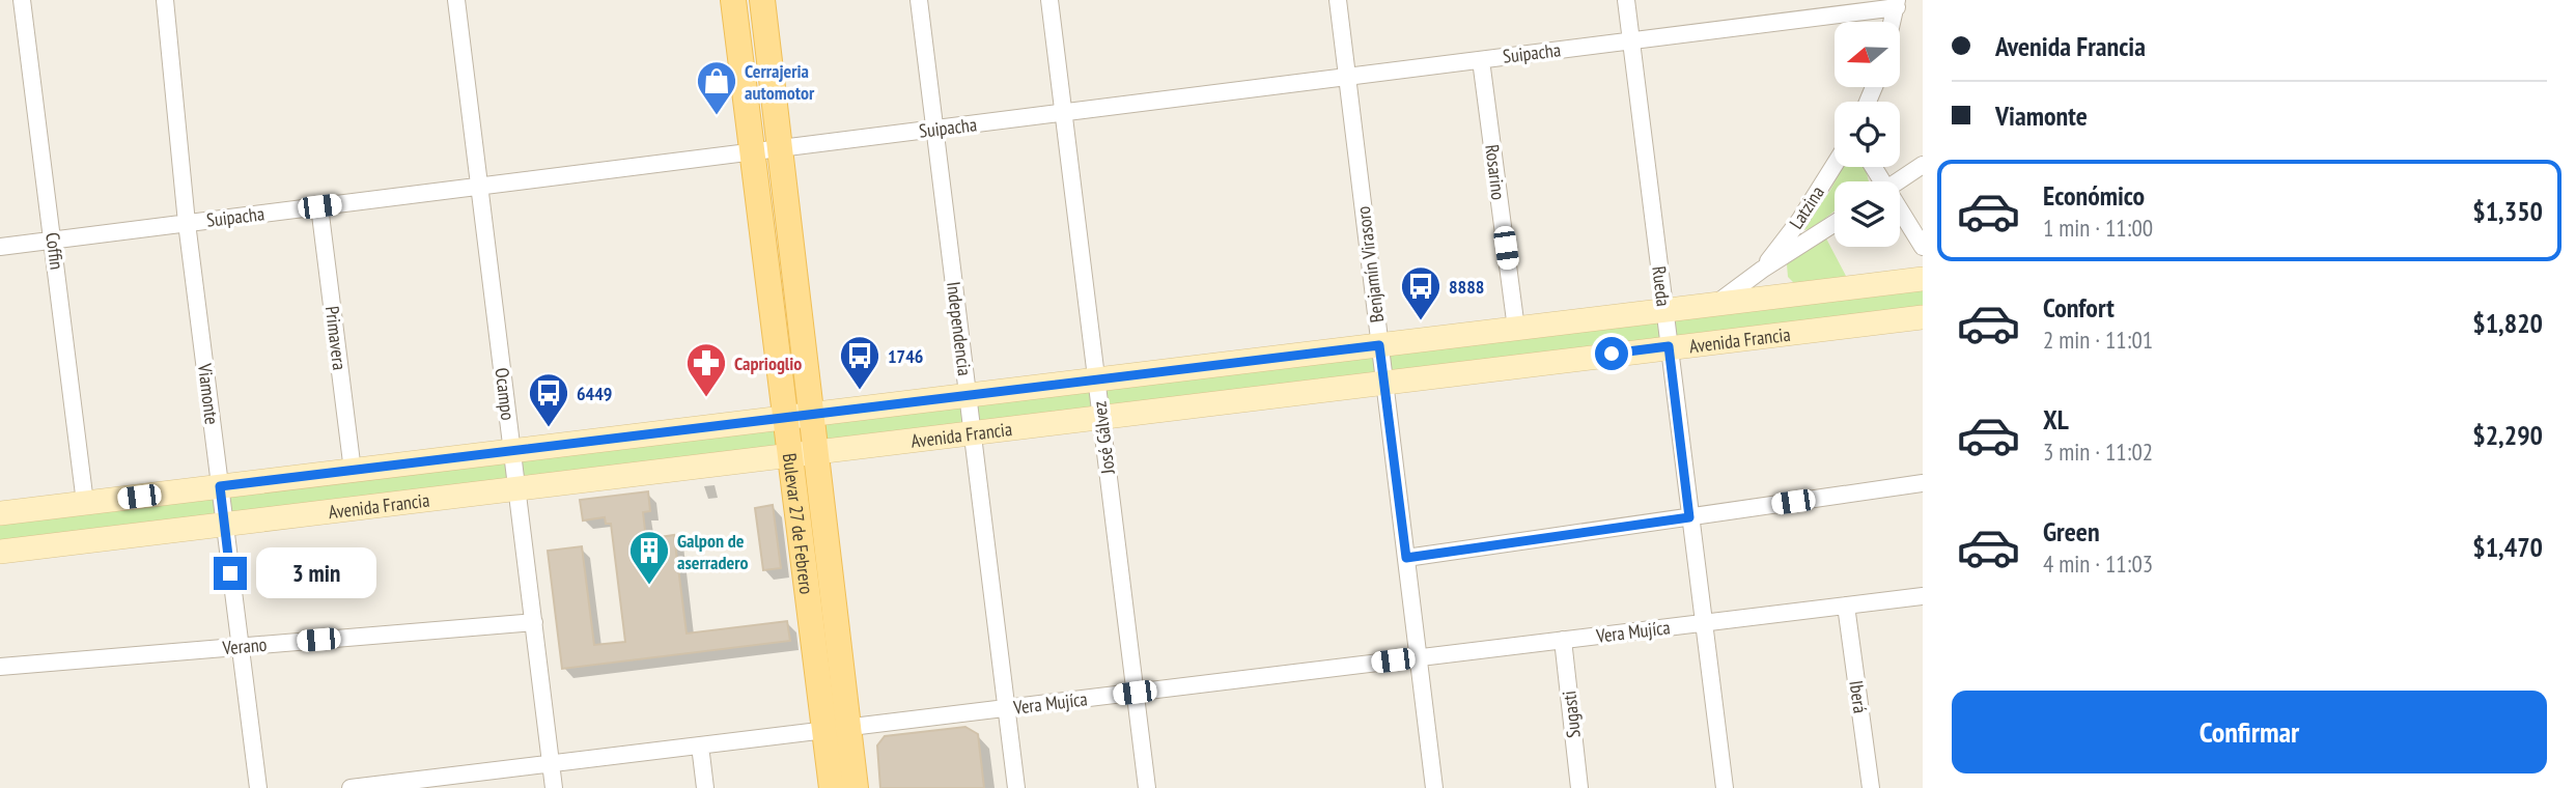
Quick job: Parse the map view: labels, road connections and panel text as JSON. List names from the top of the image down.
{
  "streets": {
    "main road": ["Avenida Francia", "Bulevar 27 de Febrero"],
    "street": [
      "Suipacha",
      "Rosarino",
      "Latzina",
      "Coffin",
      "Benjamín Virasoro",
      "Rueda",
      "Independencia",
      "Primavera",
      "Viamonte",
      "Ocampo",
      "José Gálvez",
      "Vera Mujíca",
      "Verano",
      "Iberá",
      "Sugasti"
    ]
  },
  "crossings": [
    ["Suipacha", "Rosarino"],
    ["Suipacha", "Coffin"],
    ["Suipacha", "Benjamín Virasoro"],
    ["Suipacha", "Rueda"],
    ["Suipacha", "Independencia"],
    ["Suipacha", "Primavera"],
    ["Suipacha", "Viamonte"],
    ["Suipacha", "Ocampo"],
    ["Suipacha", "José Gálvez"],
    ["Suipacha", "Bulevar 27 de Febrero"],
    ["Rosarino", "Avenida Francia"],
    ["Coffin", "Avenida Francia"],
    ["Benjamín Virasoro", "Avenida Francia"],
    ["Benjamín Virasoro", "Vera Mujíca"],
    ["Rueda", "Avenida Francia"],
    ["Rueda", "Vera Mujíca"],
    ["Independencia", "Avenida Francia"],
    ["Independencia", "Vera Mujíca"],
    ["Primavera", "Avenida Francia"],
    ["Avenida Francia", "Viamonte"],
    ["Avenida Francia", "Ocampo"],
    ["Avenida Francia", "José Gálvez"],
    ["Avenida Francia", "Bulevar 27 de Febrero"],
    ["Viamonte", "Verano"],
    ["Ocampo", "Vera Mujíca"],
    ["Ocampo", "Verano"],
    ["José Gálvez", "Vera Mujíca"],
    ["Bulevar 27 de Febrero", "Vera Mujíca"],
    ["Vera Mujíca", "Iberá"],
    ["Vera Mujíca", "Sugasti"]
  ],
  "places": {
    "shop": ["Cerrajeria automotor"],
    "bus stop": ["8888", "1746", "6449"],
    "pharmacy": ["Caprioglio"],
    "building": ["Galpon de aserradero"]
  },
  "north": "left",
  "page": {
    "banner": ["Avenida Francia", "Viamonte"],
    "list": [
      {
        "name": "Económico",
        "note": "1 min · 11:00",
        "value": "$1,350"
      },
      {
        "name": "Confort",
        "note": "2 min · 11:01",
        "value": "$1,820"
      },
      {
        "name": "XL",
        "note": "3 min · 11:02",
        "value": "$2,290"
      },
      {
        "name": "Green",
        "note": "4 min · 11:03",
        "value": "$1,470"
      }
    ],
    "bubble": "3 min",
    "buttons": "Confirmar"
  }
}
